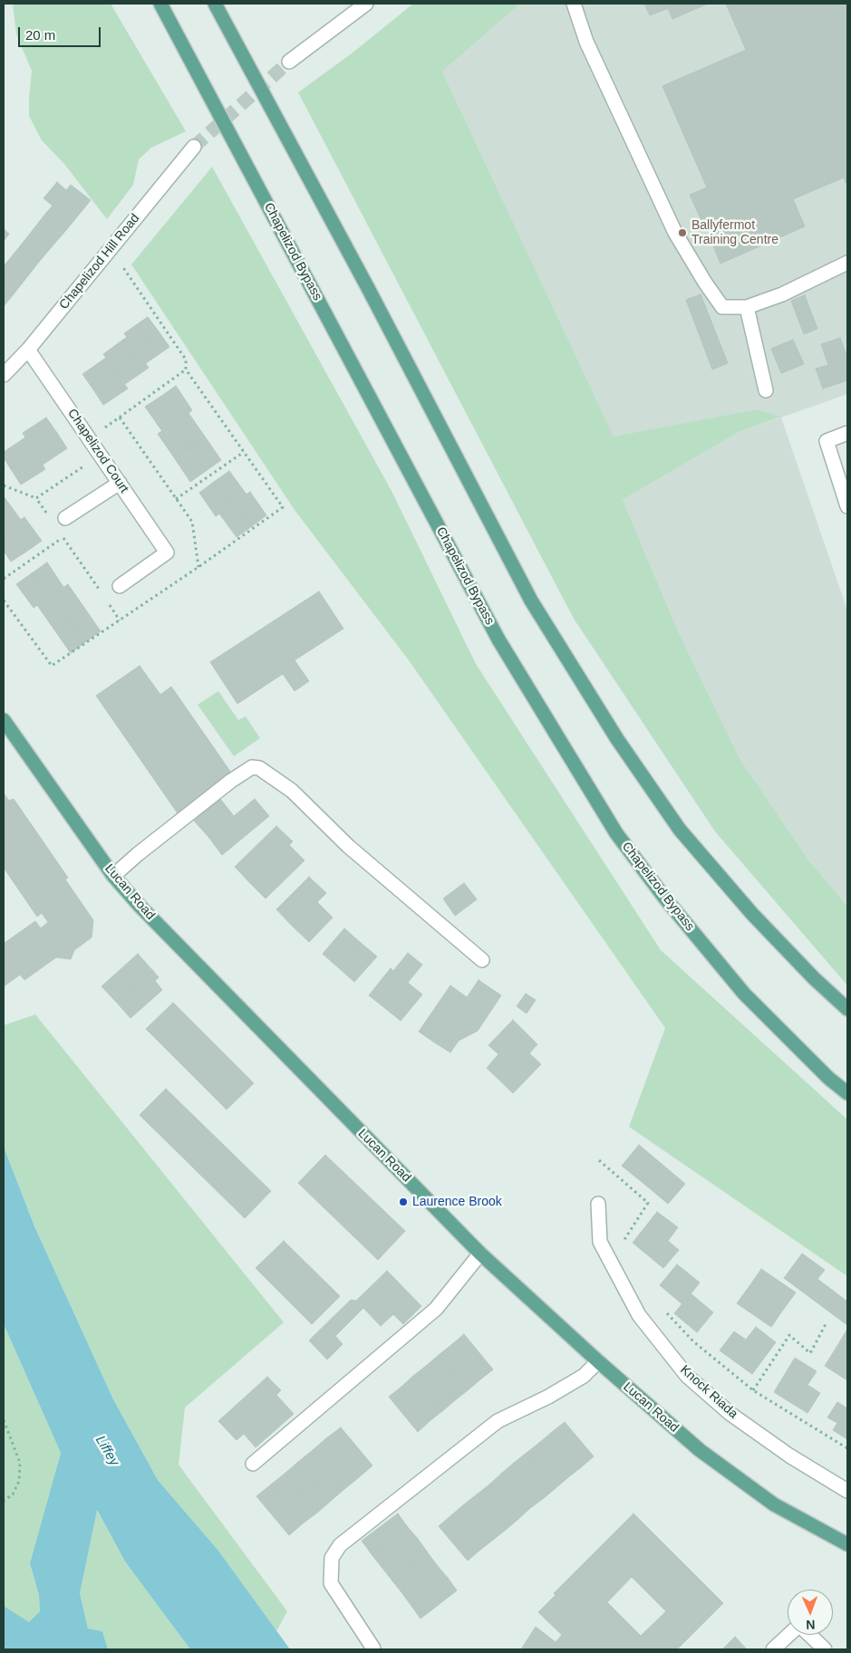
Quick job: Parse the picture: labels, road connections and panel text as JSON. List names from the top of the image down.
{
  "streets": {
    "main road": ["Chapelizod Bypass", "Lucan Road"],
    "street": ["Chapelizod Hill Road", "Chapelizod Court", "Knock Riada"]
  },
  "crossings": [
    ["Chapelizod Hill Road", "Chapelizod Court"]
  ],
  "water": ["Liffey"],
  "places": ["Ballyfermot Training Centre", "Laurence Brook"],
  "scale_bar": "20 m",
  "north": "bottom"
}
